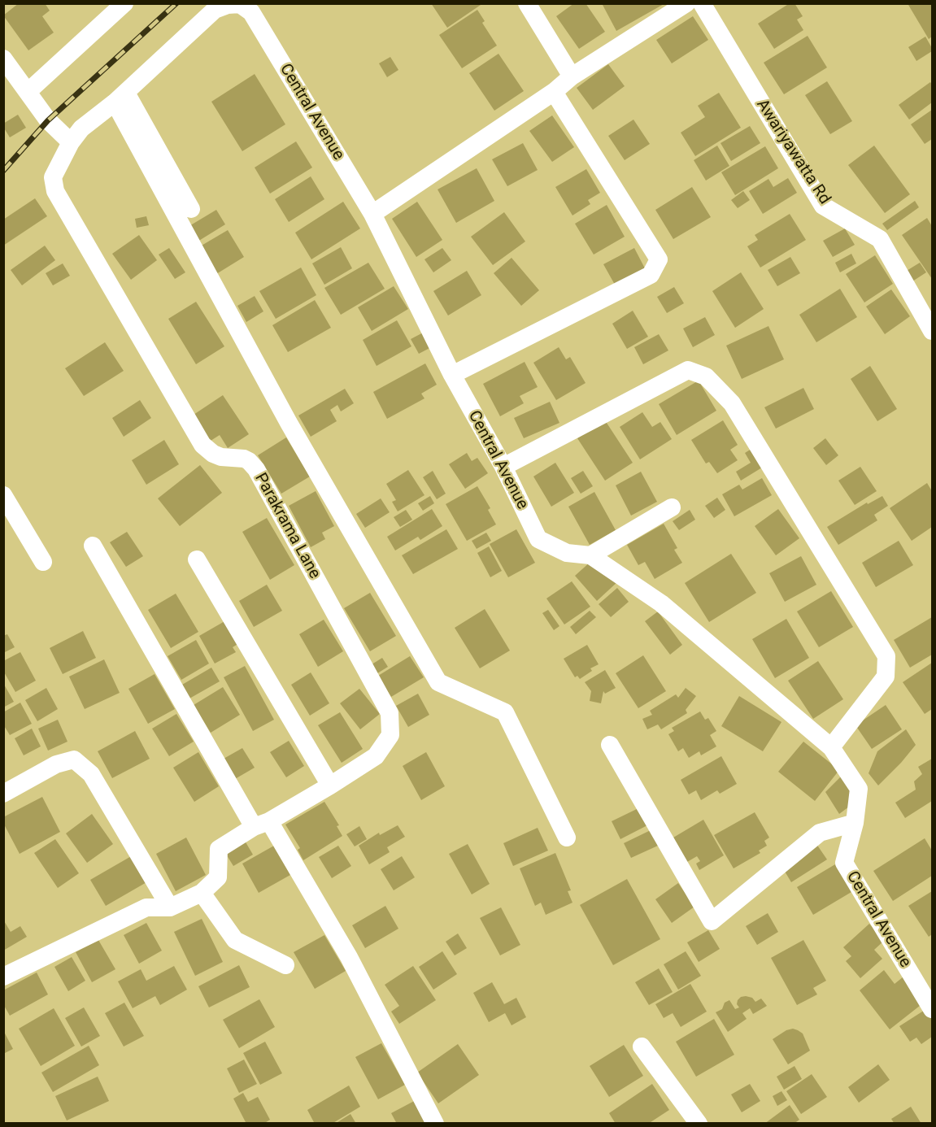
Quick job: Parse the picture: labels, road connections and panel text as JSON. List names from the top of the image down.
{
  "streets": {
    "street": ["Central Avenue", "Awariyawatta Rd", "Parakrama Lane"]
  },
  "crossings": [
    ["Central Avenue", "Parakrama Lane"]
  ]
}
